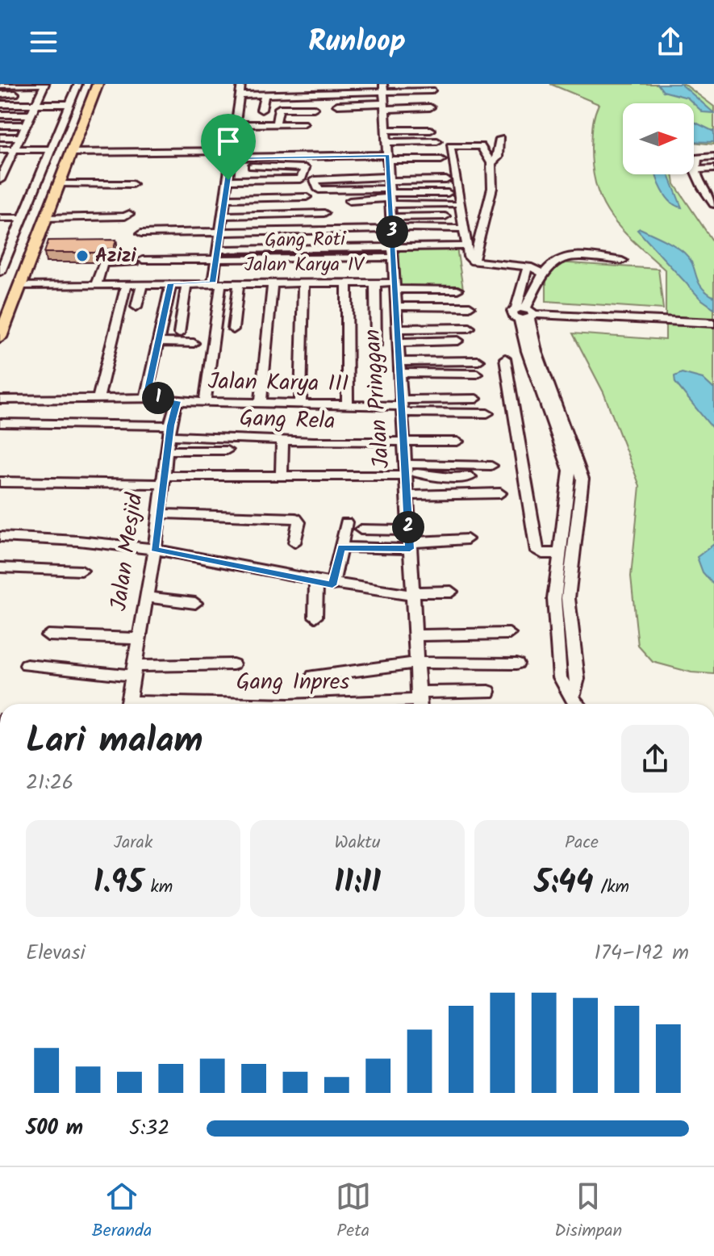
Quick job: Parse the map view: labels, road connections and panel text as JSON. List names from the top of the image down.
{
  "streets": {
    "street": [
      "Gang Roti",
      "Jalan Karya IV",
      "Jalan Karya III",
      "Jalan Pringgan",
      "Gang Rela",
      "Jalan Mesjid",
      "Gang Inpres"
    ]
  },
  "crossings": [
    ["Gang Roti", "Jalan Karya IV"],
    ["Gang Roti", "Jalan Pringgan"],
    ["Jalan Karya IV", "Jalan Pringgan"],
    ["Jalan Karya III", "Jalan Pringgan"],
    ["Jalan Karya III", "Jalan Mesjid"],
    ["Jalan Pringgan", "Gang Rela"],
    ["Jalan Pringgan", "Gang Inpres"],
    ["Gang Rela", "Jalan Mesjid"]
  ],
  "places": ["Azizi"],
  "north": "right",
  "page": {
    "header": "Runloop",
    "pins": ["3", "1", "2"],
    "heading": ["Lari malam", "21:26"],
    "stats": [
      ["Jarak", "1.95 km"],
      ["Waktu", "11:11"],
      ["Pace", "5:44 /km"]
    ],
    "chart": ["Elevasi", "174–192 m"],
    "list": [
      {
        "name": "500 m",
        "note": "5:32"
      }
    ],
    "tabs": ["Beranda", "Peta", "Disimpan"]
  }
}
